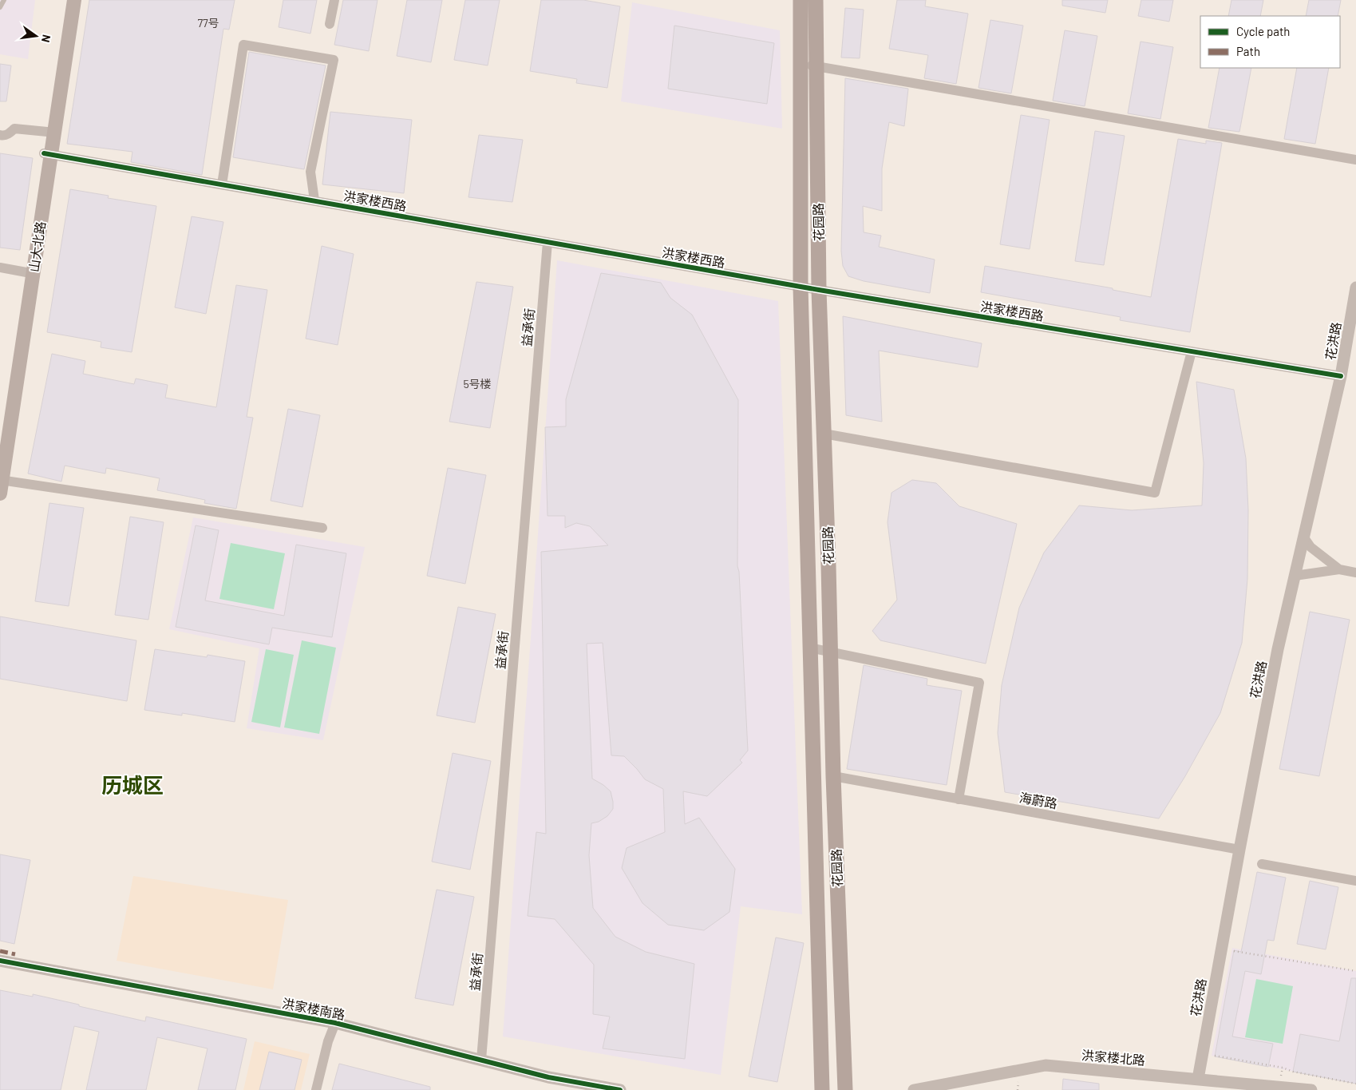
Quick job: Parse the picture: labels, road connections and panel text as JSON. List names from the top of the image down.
{
  "streets": {
    "main road": ["花园路", "山大北路"],
    "street": [
      "洪家楼西路",
      "益承街",
      "花洪路",
      "海蔚路",
      "洪家楼南路",
      "洪家楼北路"
    ]
  },
  "crossings": [
    ["洪家楼西路", "花园路"],
    ["洪家楼西路", "山大北路"],
    ["洪家楼西路", "益承街"],
    ["洪家楼西路", "花洪路"],
    ["花园路", "海蔚路"],
    ["益承街", "洪家楼南路"],
    ["花洪路", "海蔚路"],
    ["花洪路", "洪家楼北路"]
  ],
  "districts": ["历城区"],
  "house_numbers": ["77号", "5号楼"],
  "legend": ["Cycle path", "Path"],
  "north": "right"
}
